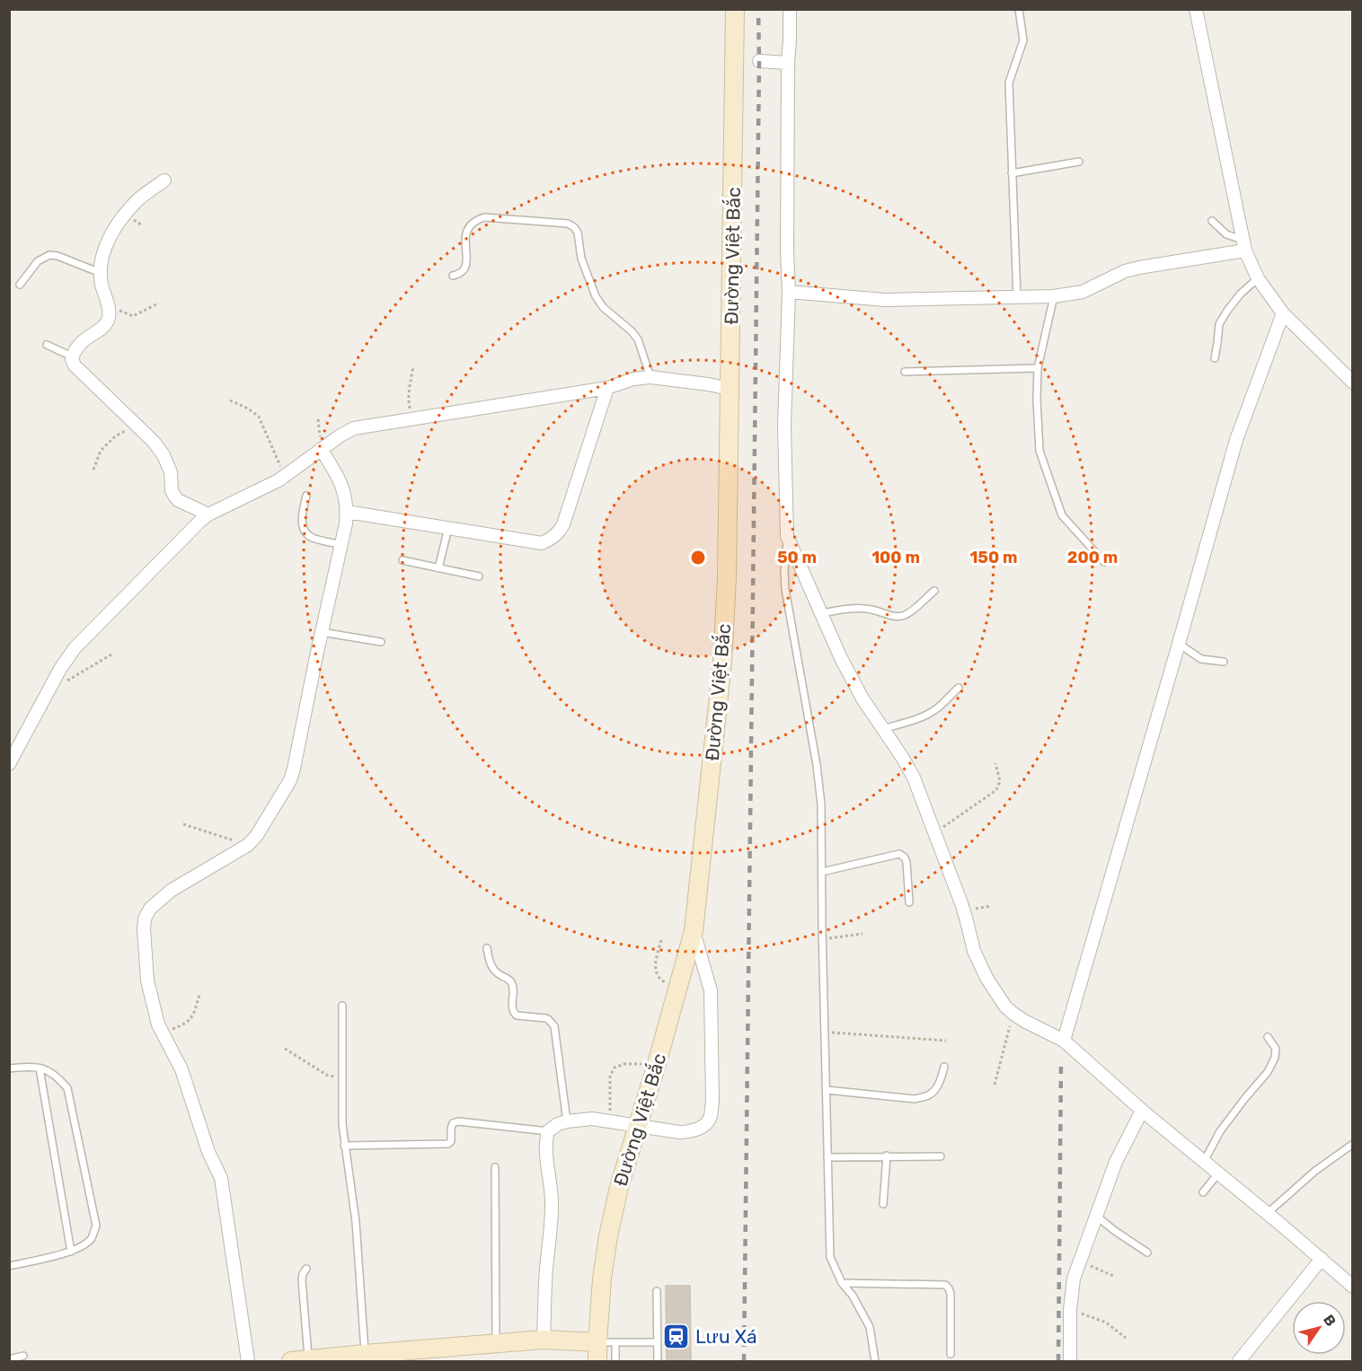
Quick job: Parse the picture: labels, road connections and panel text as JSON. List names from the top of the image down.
{
  "streets": {
    "main road": ["Đường Việt Bắc"]
  },
  "places": {
    "station": ["Lưu Xá"]
  },
  "north": "top right",
  "rings": [
    "50 m",
    "100 m",
    "150 m",
    "200 m"
  ]
}
